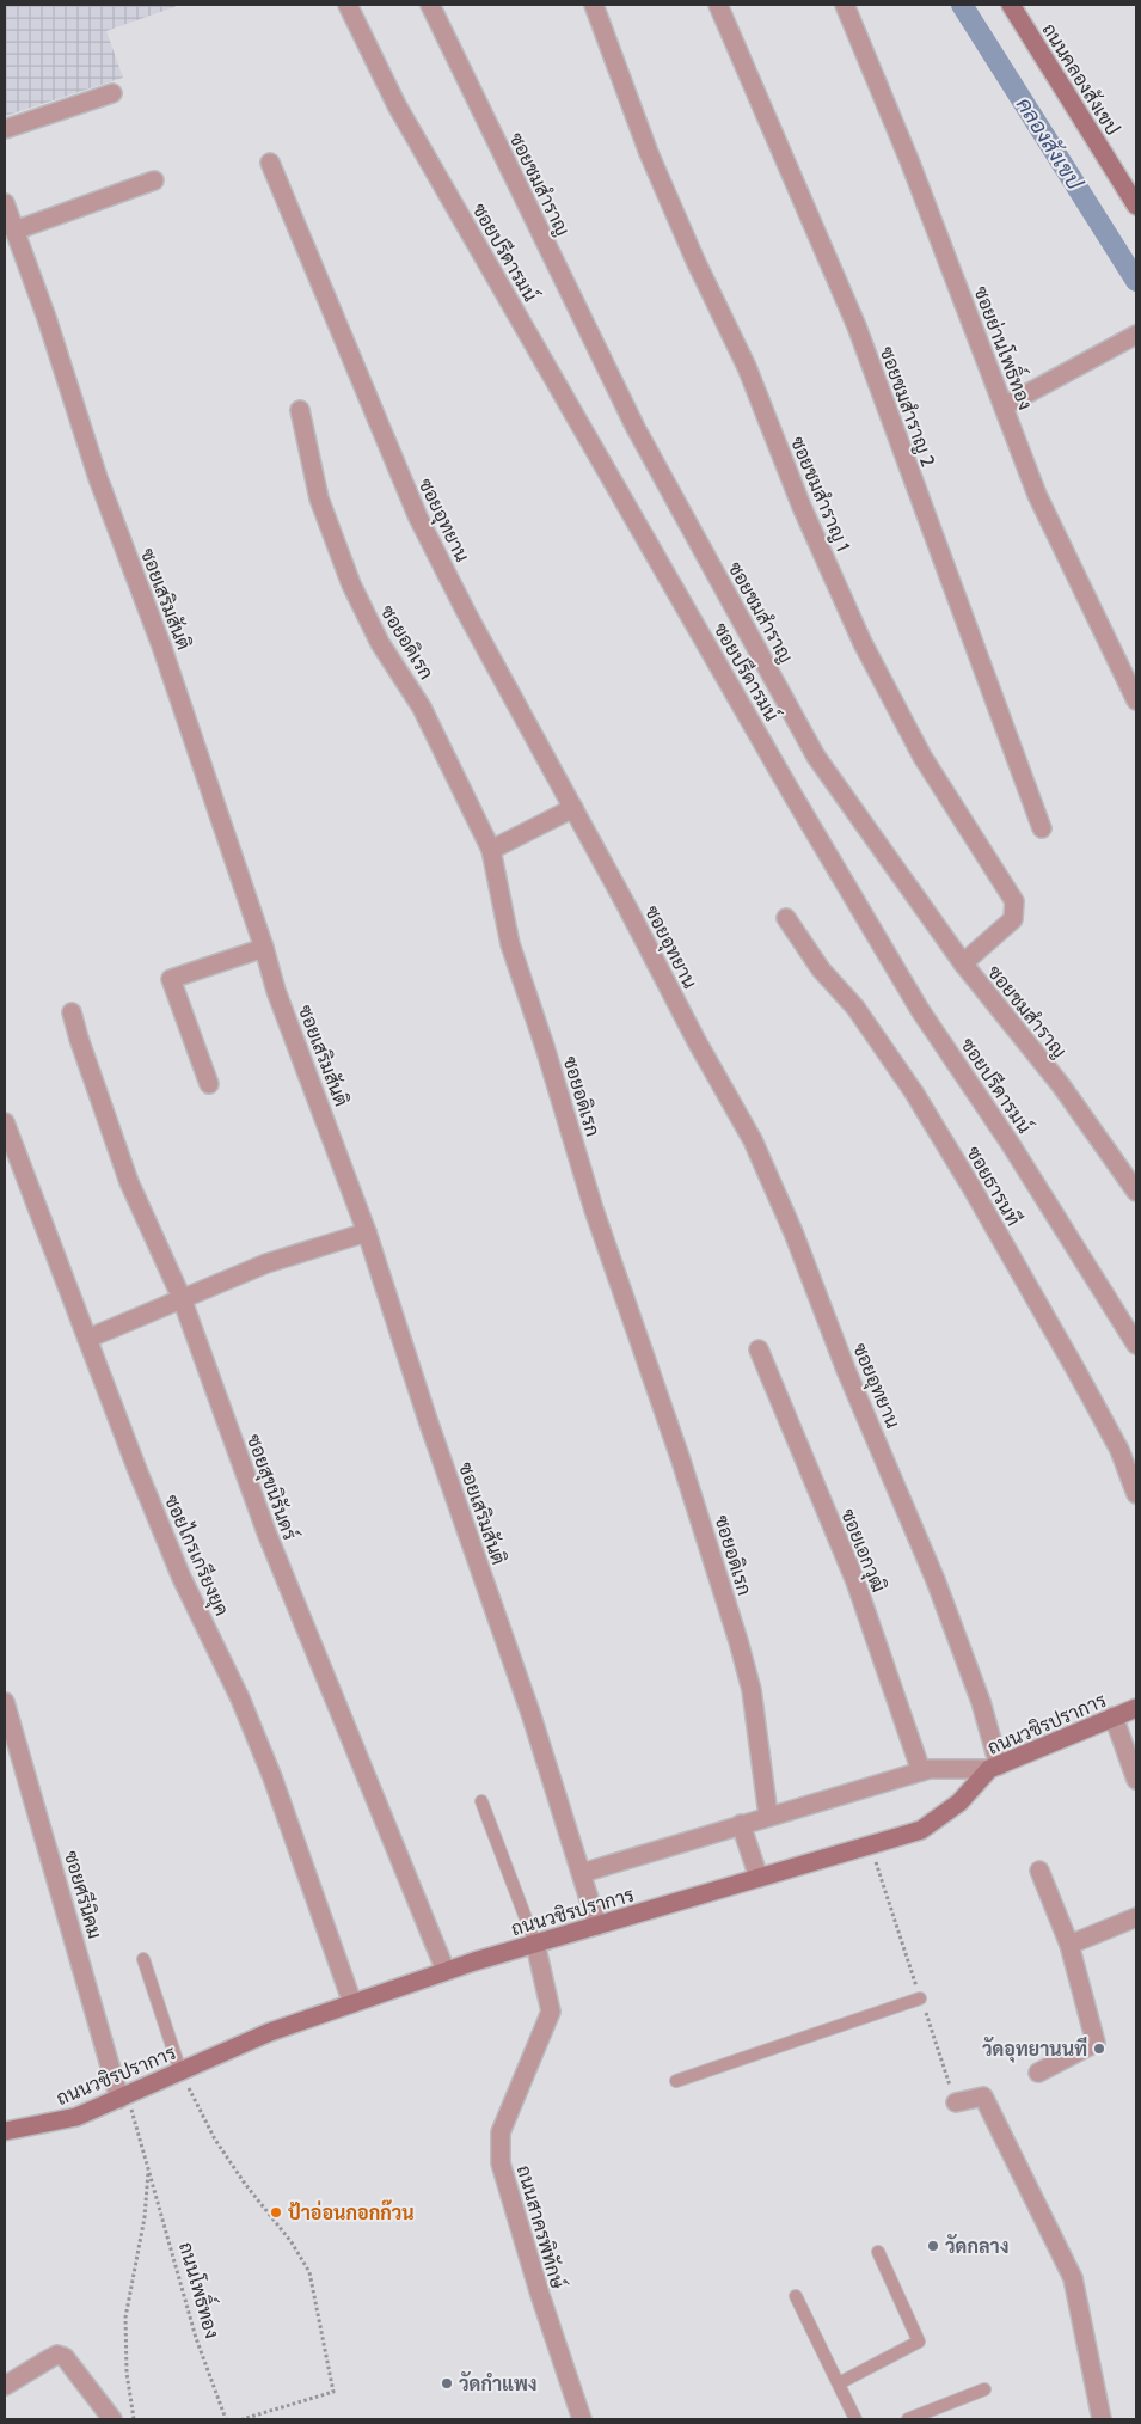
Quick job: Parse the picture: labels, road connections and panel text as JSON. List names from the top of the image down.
{
  "streets": {
    "street": [
      "ถนนคลองสังเขป",
      "ซอยชมสำราญ",
      "ซอยปรีดารมน์",
      "ซอยย่านโพธิ์ทอง",
      "ซอยชมสำราญ 2",
      "ซอยชมสำราญ 1",
      "ซอยอุทยาน",
      "ซอยเสริมสันติ",
      "ซอยอดิเรก",
      "ซอยธารนที",
      "ซอยสุขนิรันดร์",
      "ซอยเอกวุฒิ",
      "ซอยไกรเกรียงยุค",
      "ถนนวชิรปราการ",
      "ซอยศรีนิคม",
      "ถนนสาครพิทักษ์"
    ],
    "path": ["ถนนโพธิ์ทอง"]
  },
  "crossings": [
    ["ซอยชมสำราญ", "ซอยชมสำราญ 1"],
    ["ซอยอุทยาน", "ถนนวชิรปราการ"],
    ["ซอยเสริมสันติ", "ถนนวชิรปราการ"],
    ["ซอยสุขนิรันดร์", "ถนนวชิรปราการ"],
    ["ซอยไกรเกรียงยุค", "ถนนวชิรปราการ"],
    ["ถนนวชิรปราการ", "ซอยศรีนิคม"],
    ["ถนนวชิรปราการ", "ถนนสาครพิทักษ์"],
    ["ถนนวชิรปราการ", "ถนนโพธิ์ทอง"],
    ["ซอยศรีนิคม", "ถนนโพธิ์ทอง"]
  ],
  "water": ["คลองสังเขป"],
  "places": [
    "วัดอุทยานนที",
    "ป้าอ่อนกอกก๊วน",
    "วัดกลาง",
    "วัดกำแพง"
  ]
}
